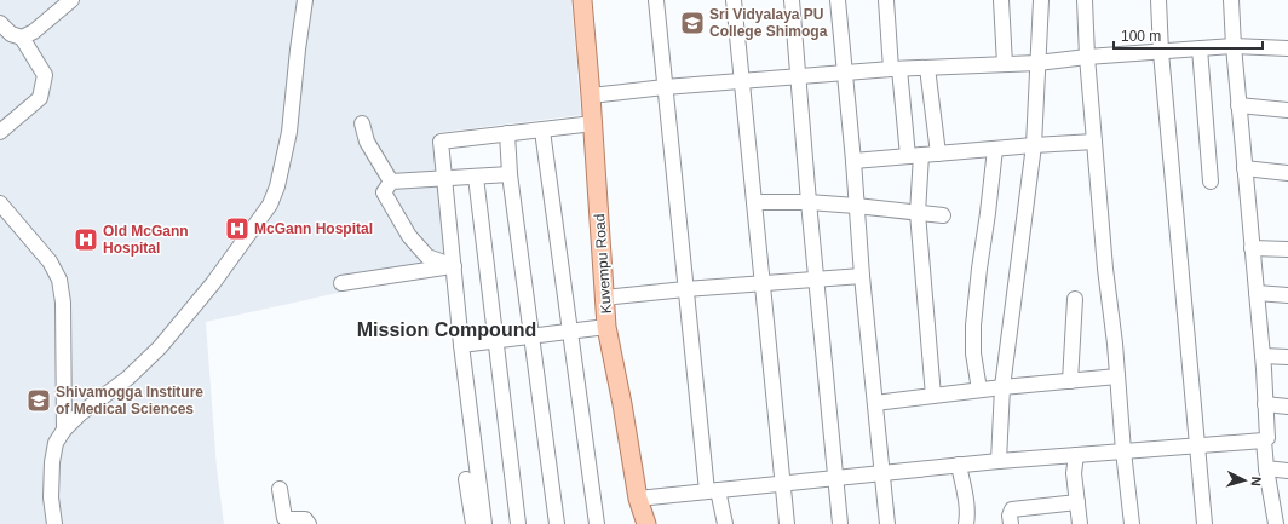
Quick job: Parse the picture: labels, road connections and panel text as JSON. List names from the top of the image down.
{
  "streets": {
    "main road": ["Kuvempu Road"]
  },
  "districts": ["Mission Compound"],
  "places": {
    "school or university": ["Sri Vidyalaya PU College Shimoga", "Shivamogga Institure of Medical Sciences"],
    "hospital": ["McGann Hospital", "Old McGann Hospital"]
  },
  "scale_bar": "100 m",
  "north": "right"
}
